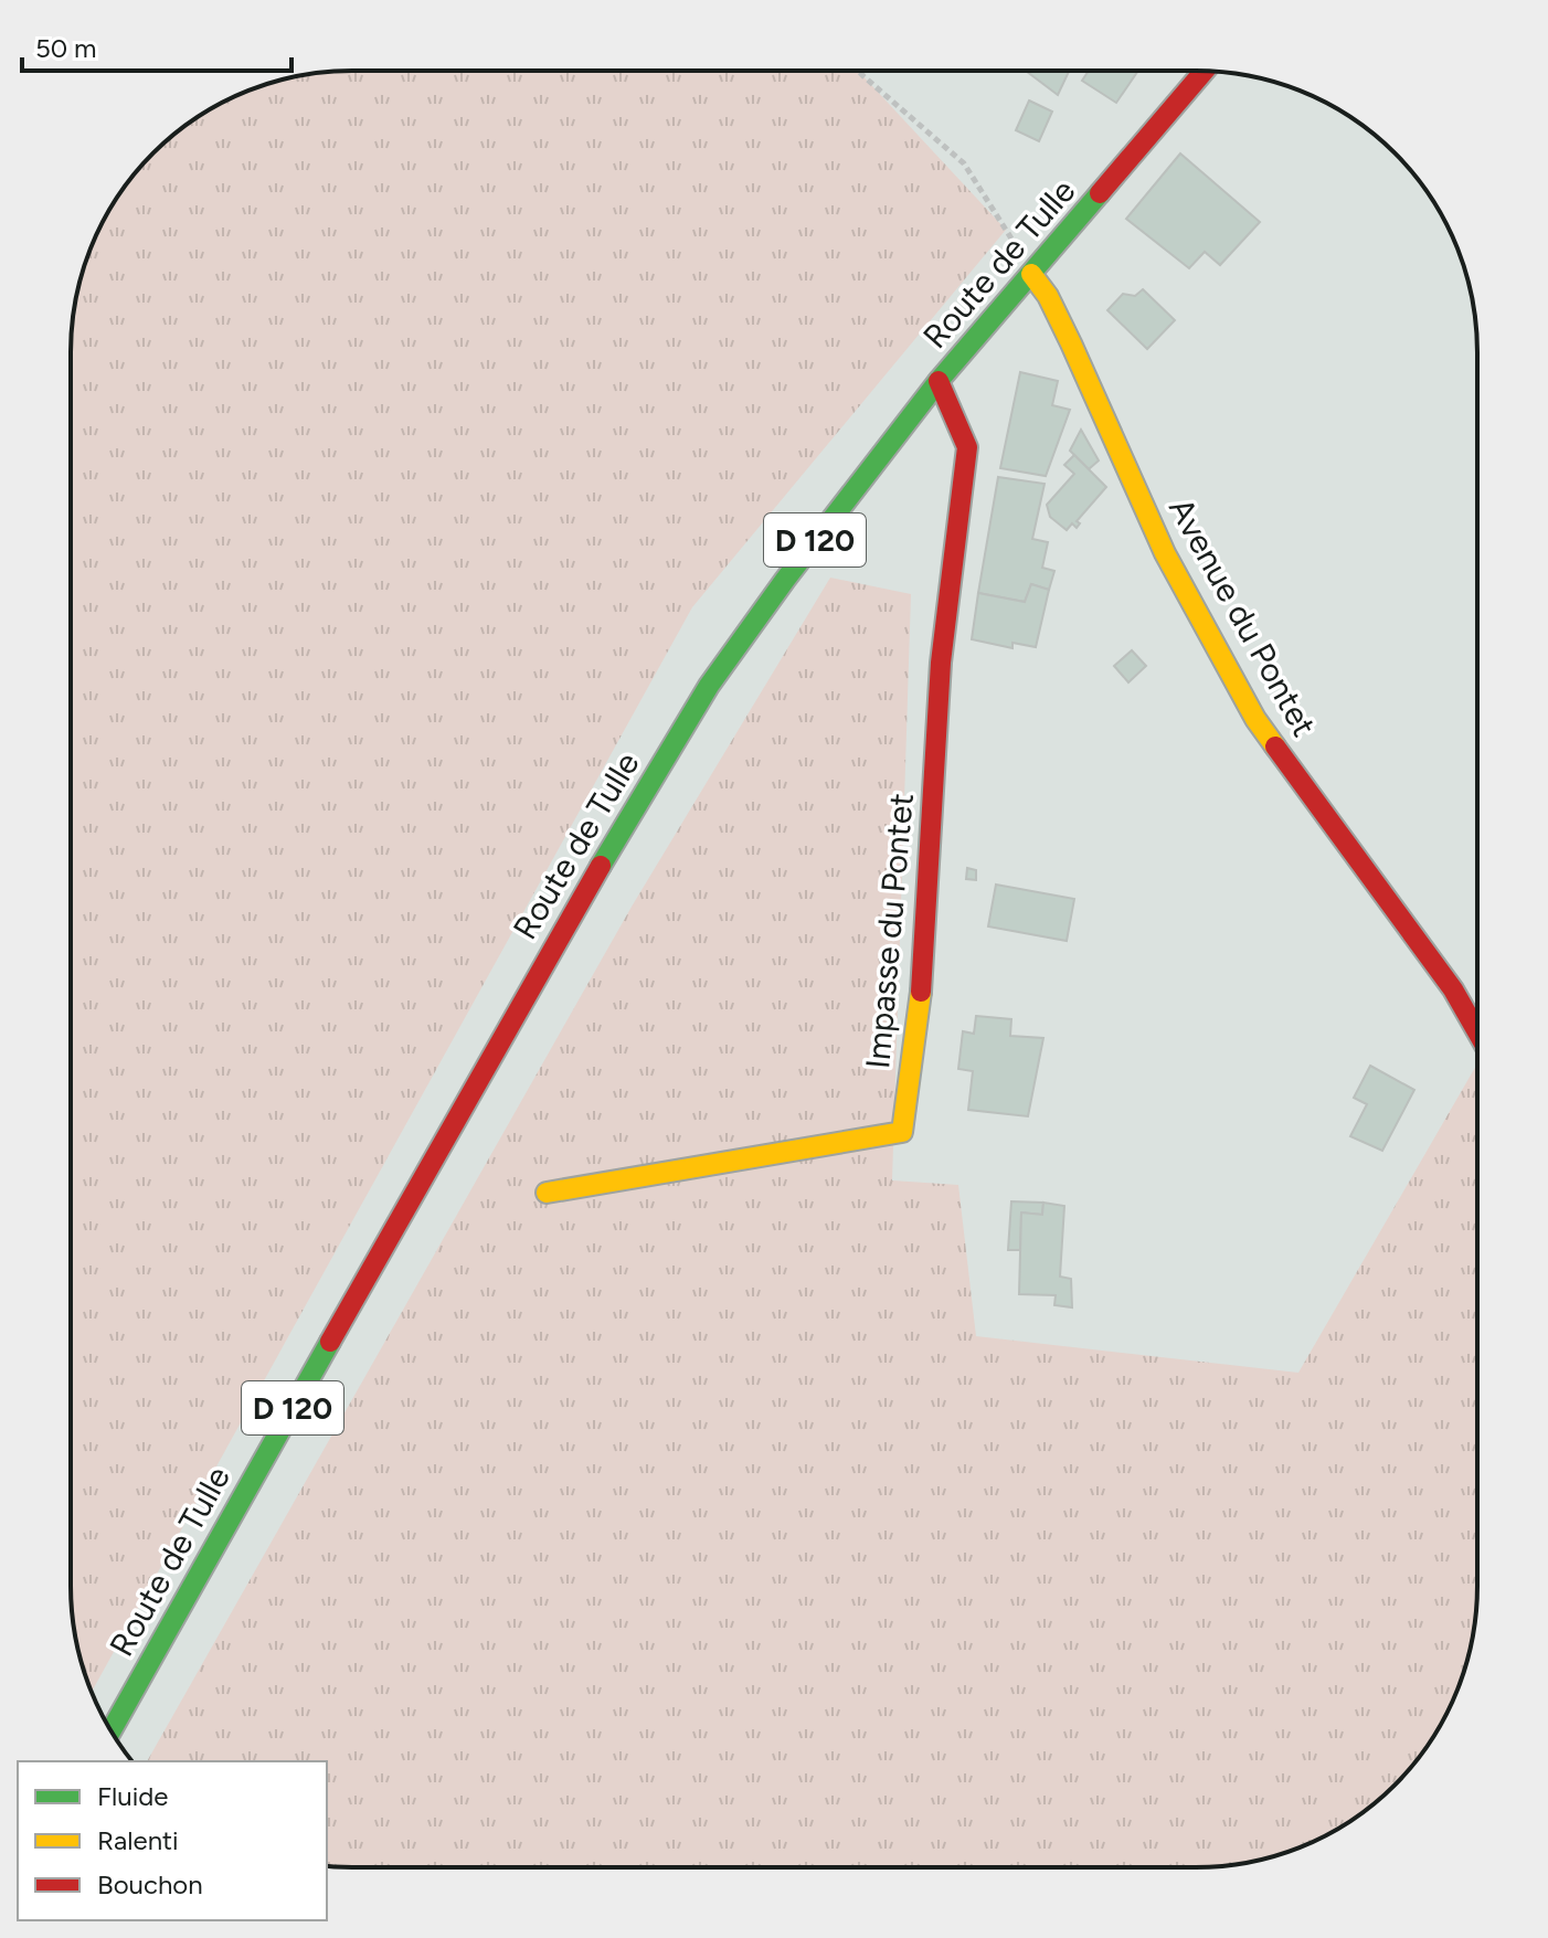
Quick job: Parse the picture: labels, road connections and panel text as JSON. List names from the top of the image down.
{
  "streets": {
    "street": [
      "Route de Tulle",
      "D 120",
      "Avenue du Pontet",
      "Impasse du Pontet"
    ]
  },
  "crossings": [
    ["Route de Tulle", "Avenue du Pontet"],
    ["Route de Tulle", "Impasse du Pontet"]
  ],
  "legend": ["Fluide", "Ralenti", "Bouchon"],
  "scale_bar": "50 m"
}
